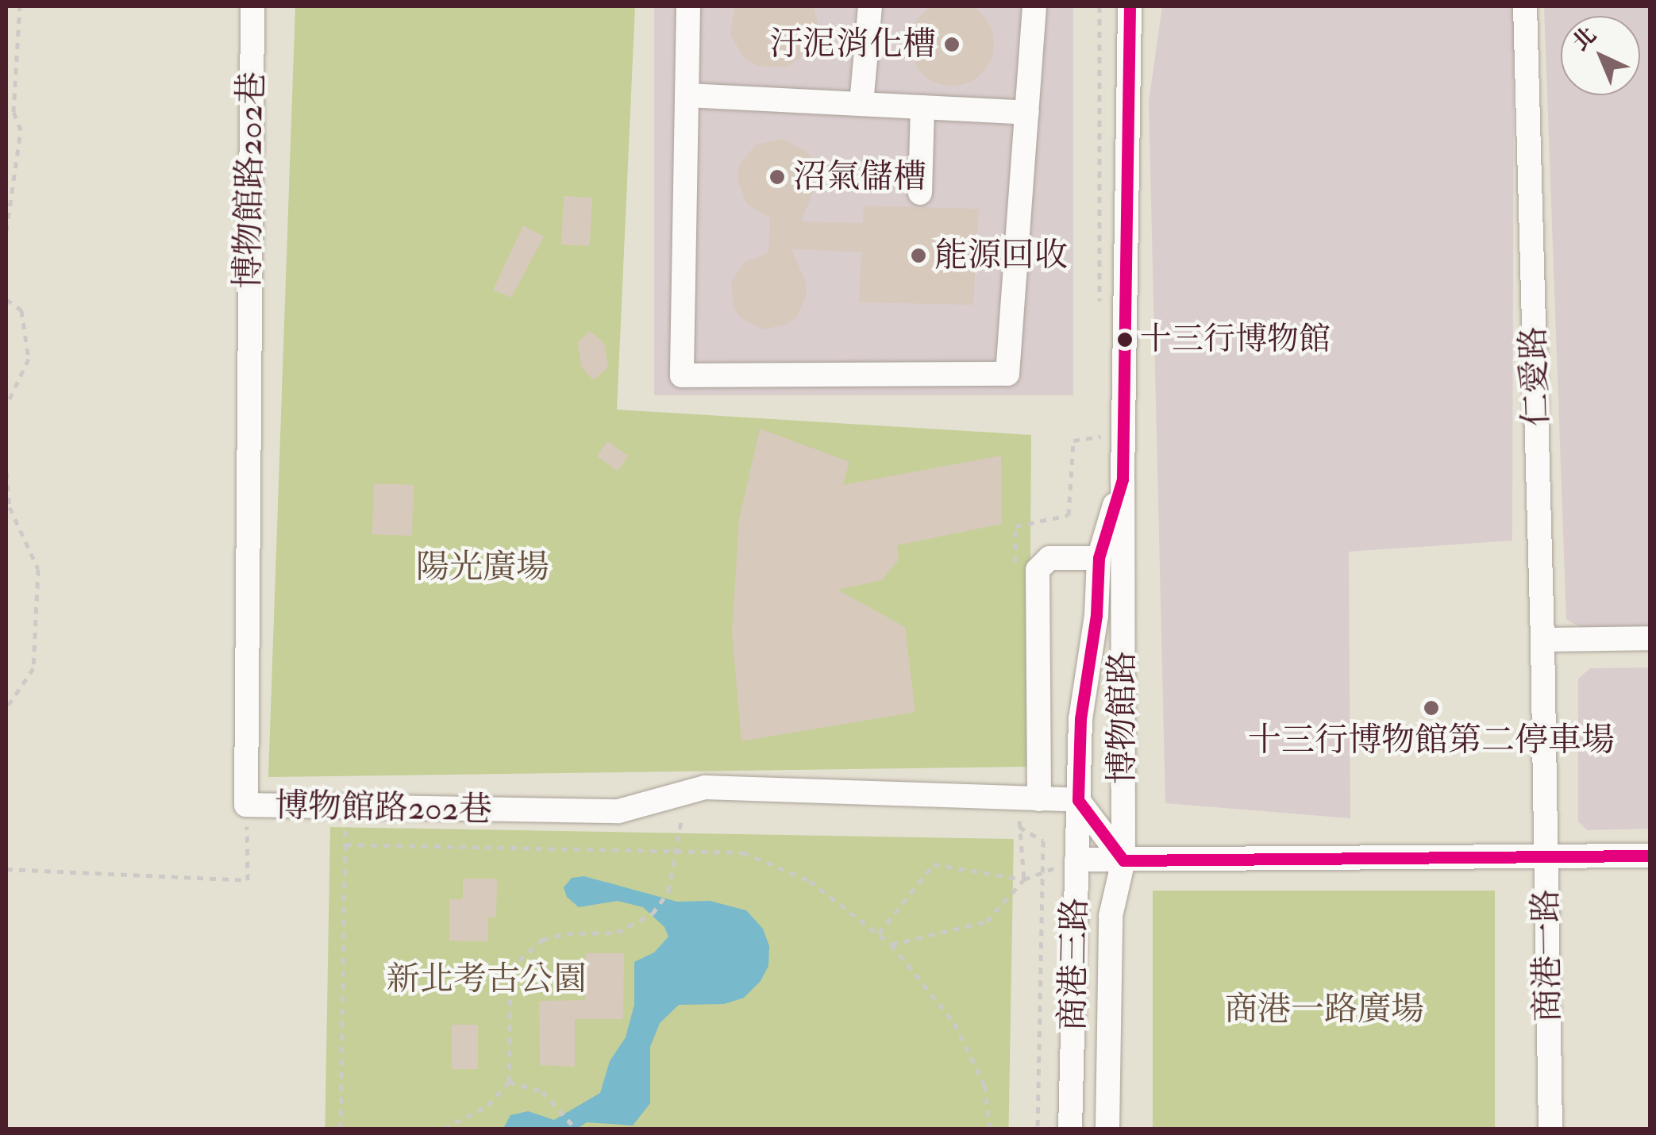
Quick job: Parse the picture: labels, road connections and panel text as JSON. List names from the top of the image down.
{
  "streets": {
    "street": [
      "博物館路202巷",
      "仁愛路",
      "博物館路",
      "商港一路",
      "商港三路"
    ]
  },
  "crossings": [
    ["博物館路202巷", "博物館路"],
    ["博物館路202巷", "商港三路"],
    ["仁愛路", "商港一路"],
    ["博物館路", "商港三路"]
  ],
  "parks": ["陽光廣場", "新北考古公園", "商港一路廣場"],
  "places": [
    "汙泥消化槽",
    "沼氣儲槽",
    "能源回收",
    "十三行博物館",
    "十三行博物館第二停車場"
  ],
  "north": "top left"
}
